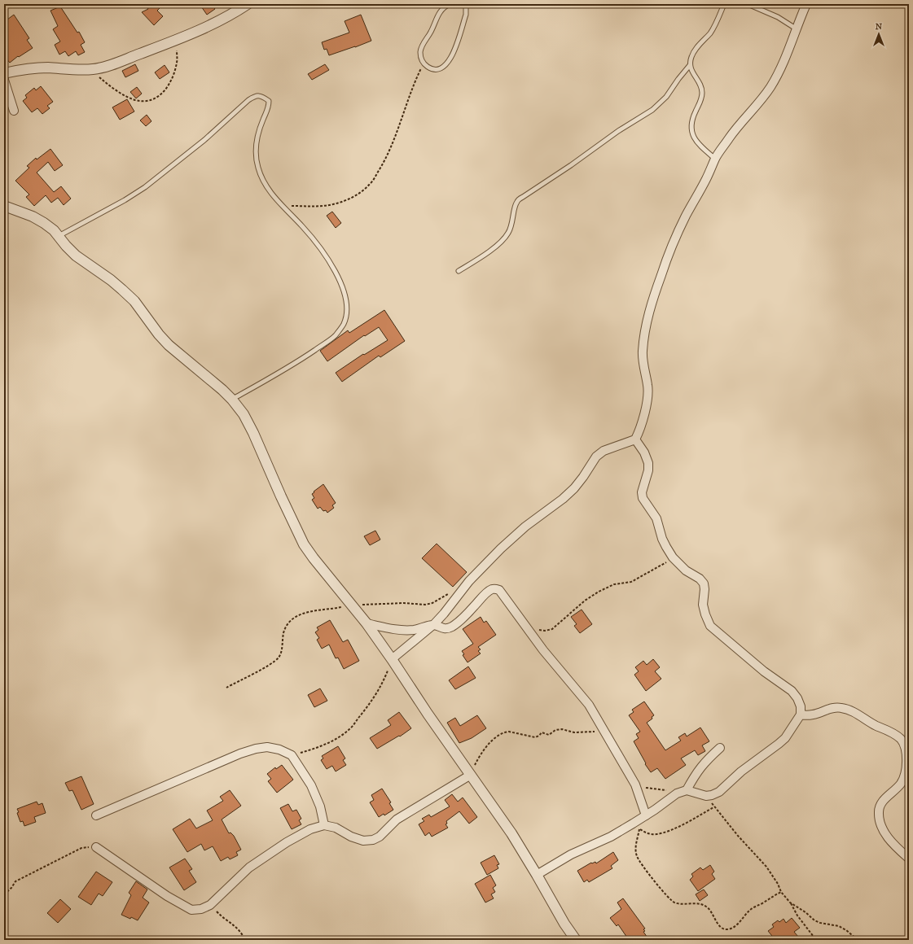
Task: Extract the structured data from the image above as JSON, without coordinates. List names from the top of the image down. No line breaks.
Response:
{"north":"top"}
